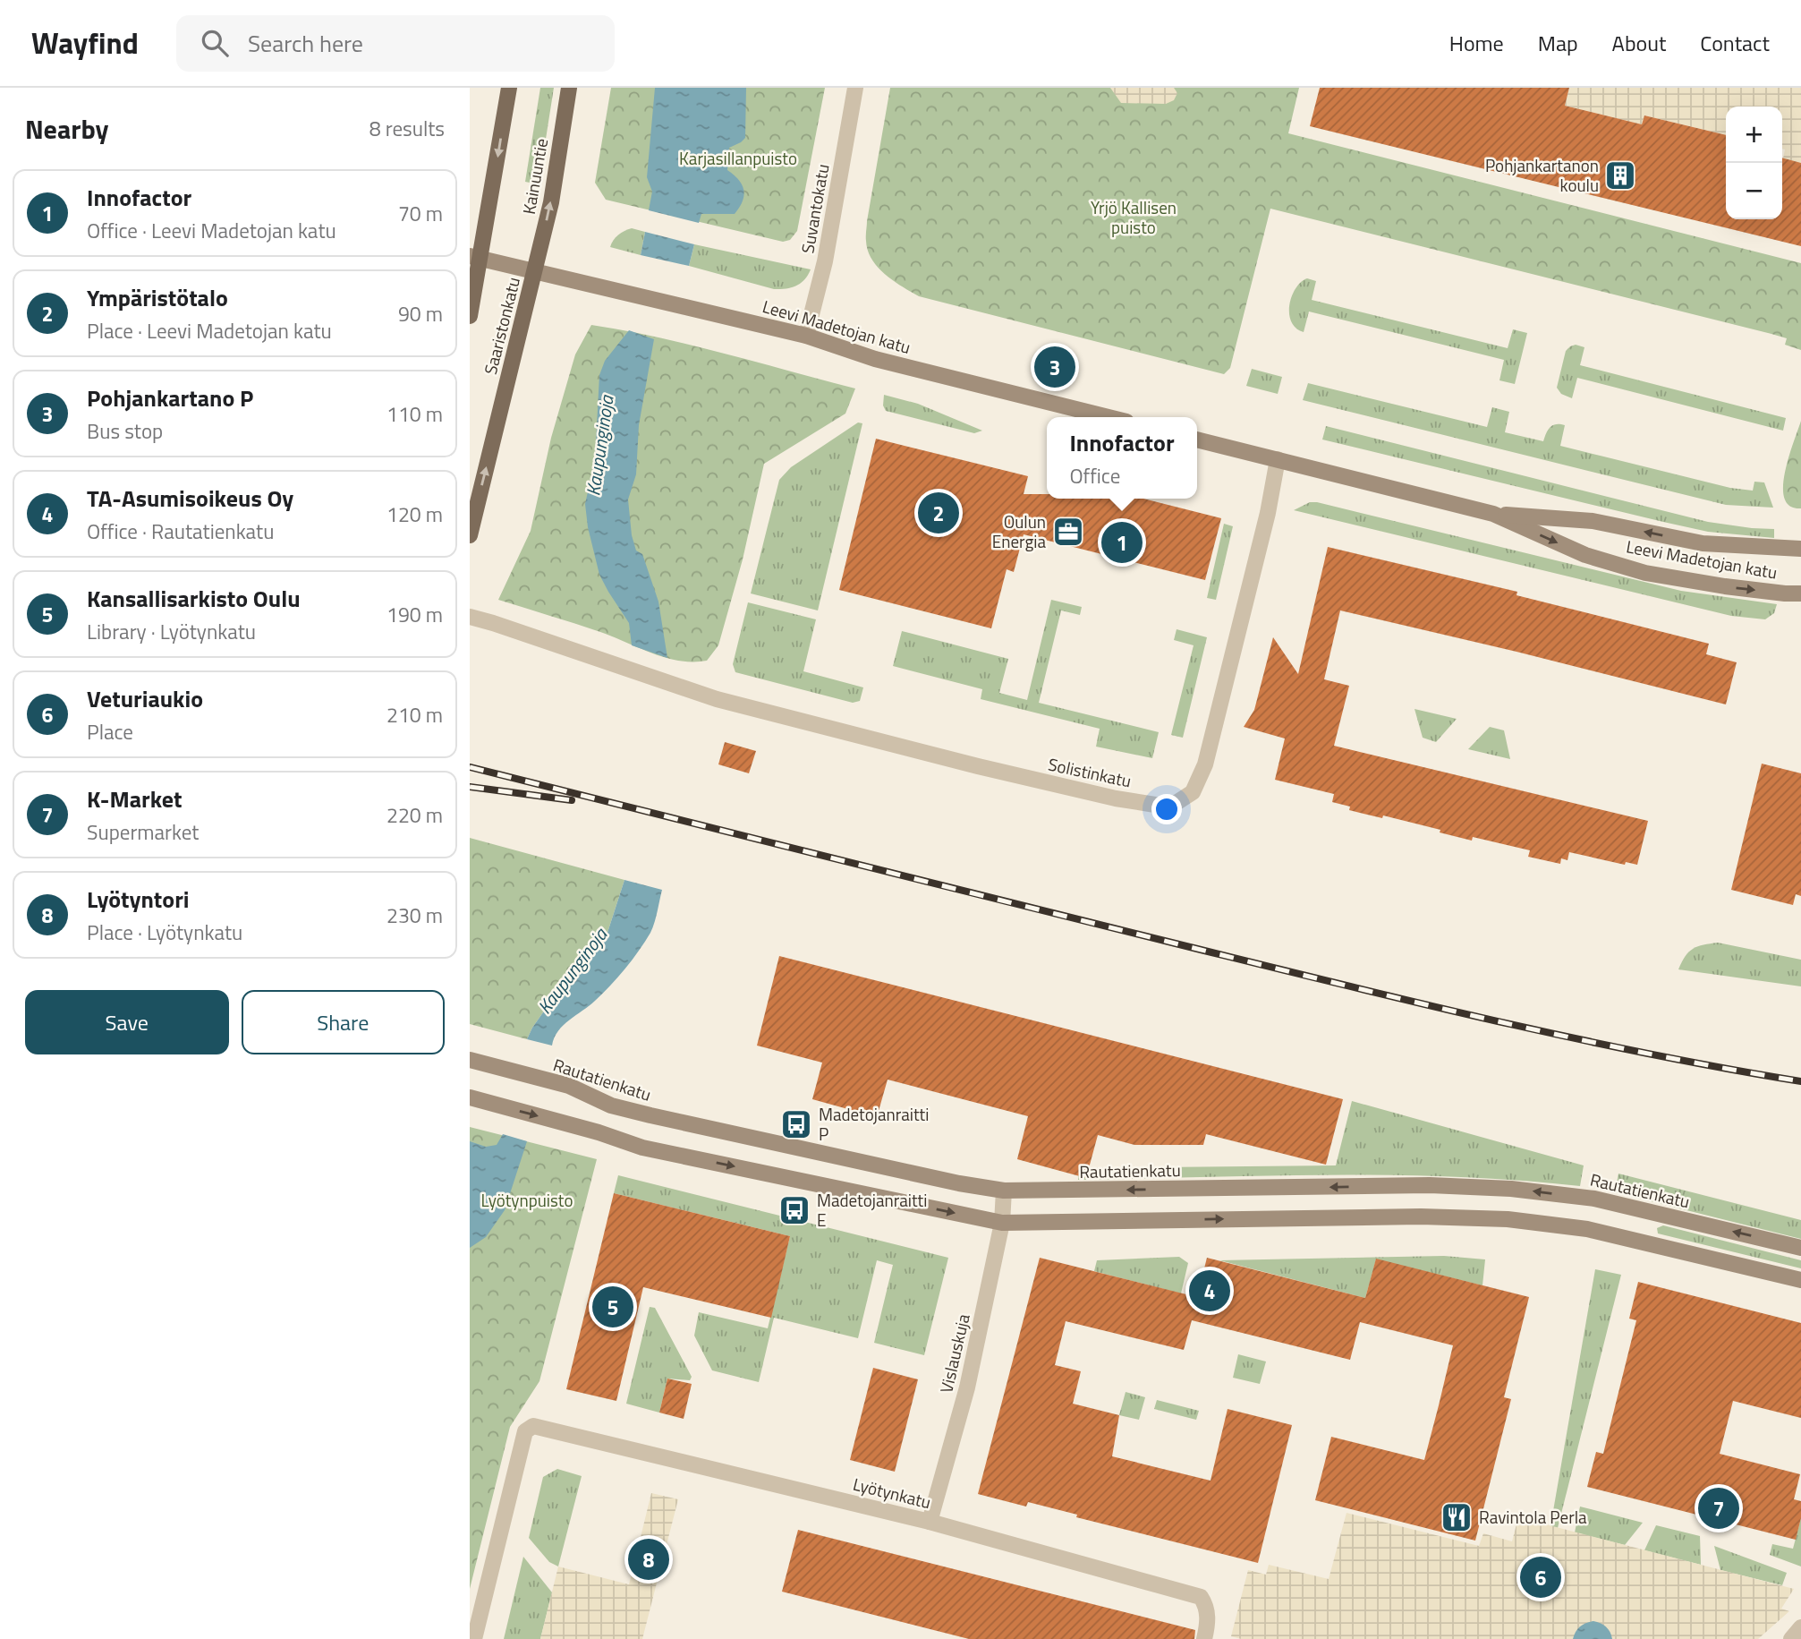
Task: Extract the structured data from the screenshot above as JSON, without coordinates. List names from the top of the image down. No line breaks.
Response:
{"streets":{"main road":["Kainuuntie","Saaristonkatu","Leevi Madetojan katu","Rautatienkatu"],"street":["Suvantokatu","Solistinkatu","Vislauskuja","Lyötynkatu"]},"crossings":[["Kainuuntie","Saaristonkatu"],["Kainuuntie","Leevi Madetojan katu"],["Suvantokatu","Leevi Madetojan katu"],["Saaristonkatu","Leevi Madetojan katu"],["Leevi Madetojan katu","Solistinkatu"],["Rautatienkatu","Vislauskuja"],["Vislauskuja","Lyötynkatu"]],"one_way":["Saaristonkatu"],"water":["Kaupunginoja"],"parks":["Karjasillanpuisto","Yrjö Kallisen puisto","Lyötynpuisto"],"places":{"building":["Pohjankartanon koulu"],"office":["Oulun Energia"],"bus stop":["Madetojanraitti P","Madetojanraitti E"],"restaurant":["Ravintola Perla"]},"page":{"header":"Wayfind","search":"Search here","nav":["Home","Map","About","Contact"],"heading":["Nearby","8 results"],"map_buttons":["+","−"],"list":[{"mark":"1","name":"Innofactor","note":"Office · Leevi Madetojan katu","value":"70 m"},{"mark":"2","name":"Ympäristötalo","note":"Place · Leevi Madetojan katu","value":"90 m"},{"mark":"3","name":"Pohjankartano P","note":"Bus stop","value":"110 m"},{"mark":"4","name":"TA-Asumisoikeus Oy","note":"Office · Rautatienkatu","value":"120 m"},{"mark":"5","name":"Kansallisarkisto Oulu","note":"Library · Lyötynkatu","value":"190 m"},{"mark":"6","name":"Veturiaukio","note":"Place","value":"210 m"},{"mark":"7","name":"K-Market","note":"Supermarket","value":"220 m"},{"mark":"8","name":"Lyötyntori","note":"Place · Lyötynkatu","value":"230 m"}],"pins":["3","2","1","4","5","7","8","6"],"popup":["Innofactor","Office"],"buttons":["Save","Share"]}}
